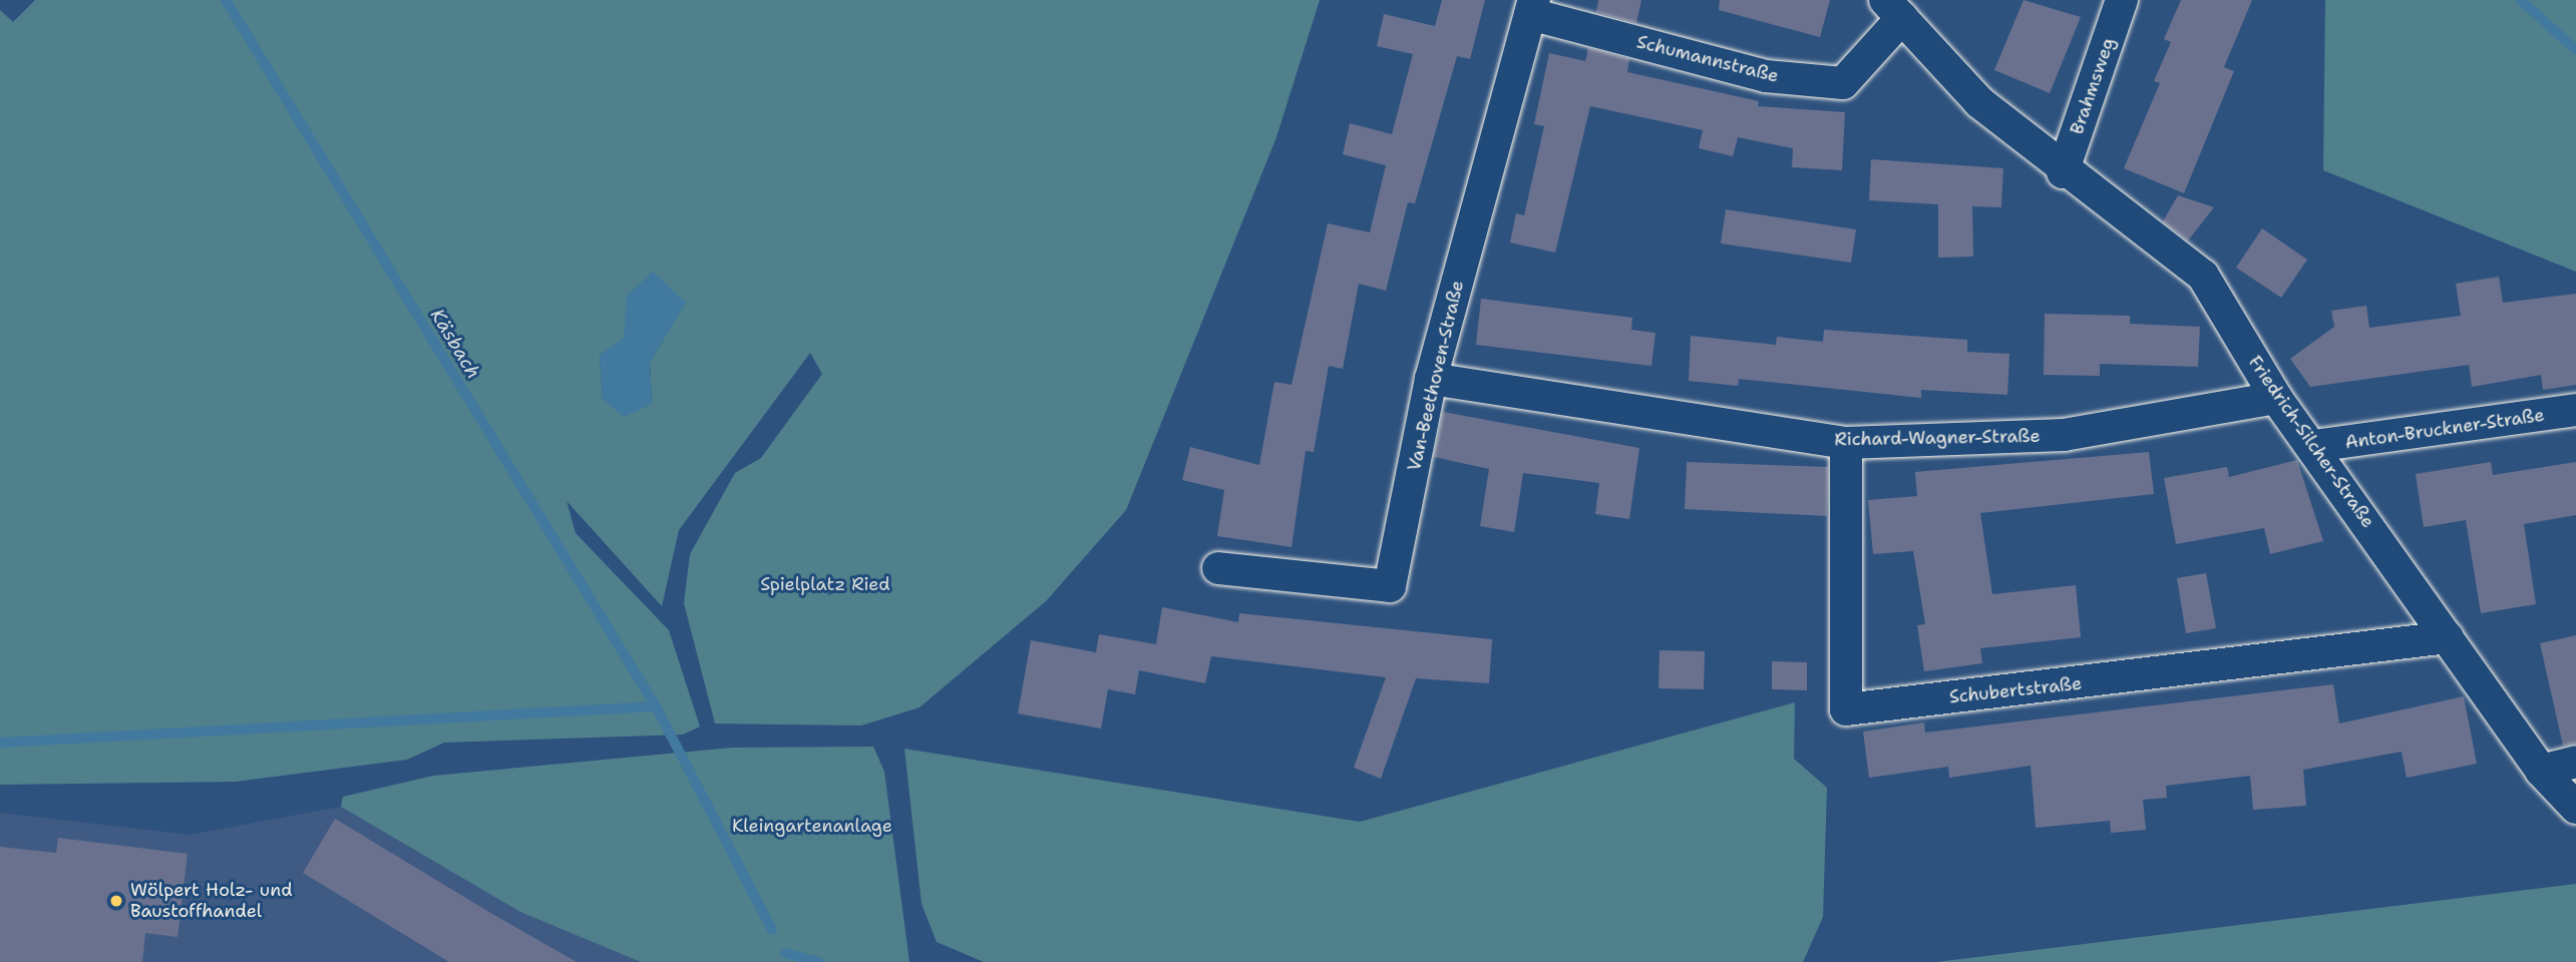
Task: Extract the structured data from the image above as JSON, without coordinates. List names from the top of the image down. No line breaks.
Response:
{"streets":{"street":["Schumannstraße","Brahmsweg","Van-Beethoven-Straße","Anton-Bruckner-Straße","Richard-Wagner-Straße","Friedrich-Silcher-Straße","Schubertstraße"]},"crossings":[["Schumannstraße","Van-Beethoven-Straße"],["Schumannstraße","Friedrich-Silcher-Straße"],["Brahmsweg","Friedrich-Silcher-Straße"],["Van-Beethoven-Straße","Richard-Wagner-Straße"],["Anton-Bruckner-Straße","Friedrich-Silcher-Straße"],["Richard-Wagner-Straße","Friedrich-Silcher-Straße"],["Richard-Wagner-Straße","Schubertstraße"],["Friedrich-Silcher-Straße","Schubertstraße"]],"water":["Käsbach"],"parks":["Spielplatz Ried","Kleingartenanlage"],"places":["Wölpert Holz- und Baustoffhandel"]}
